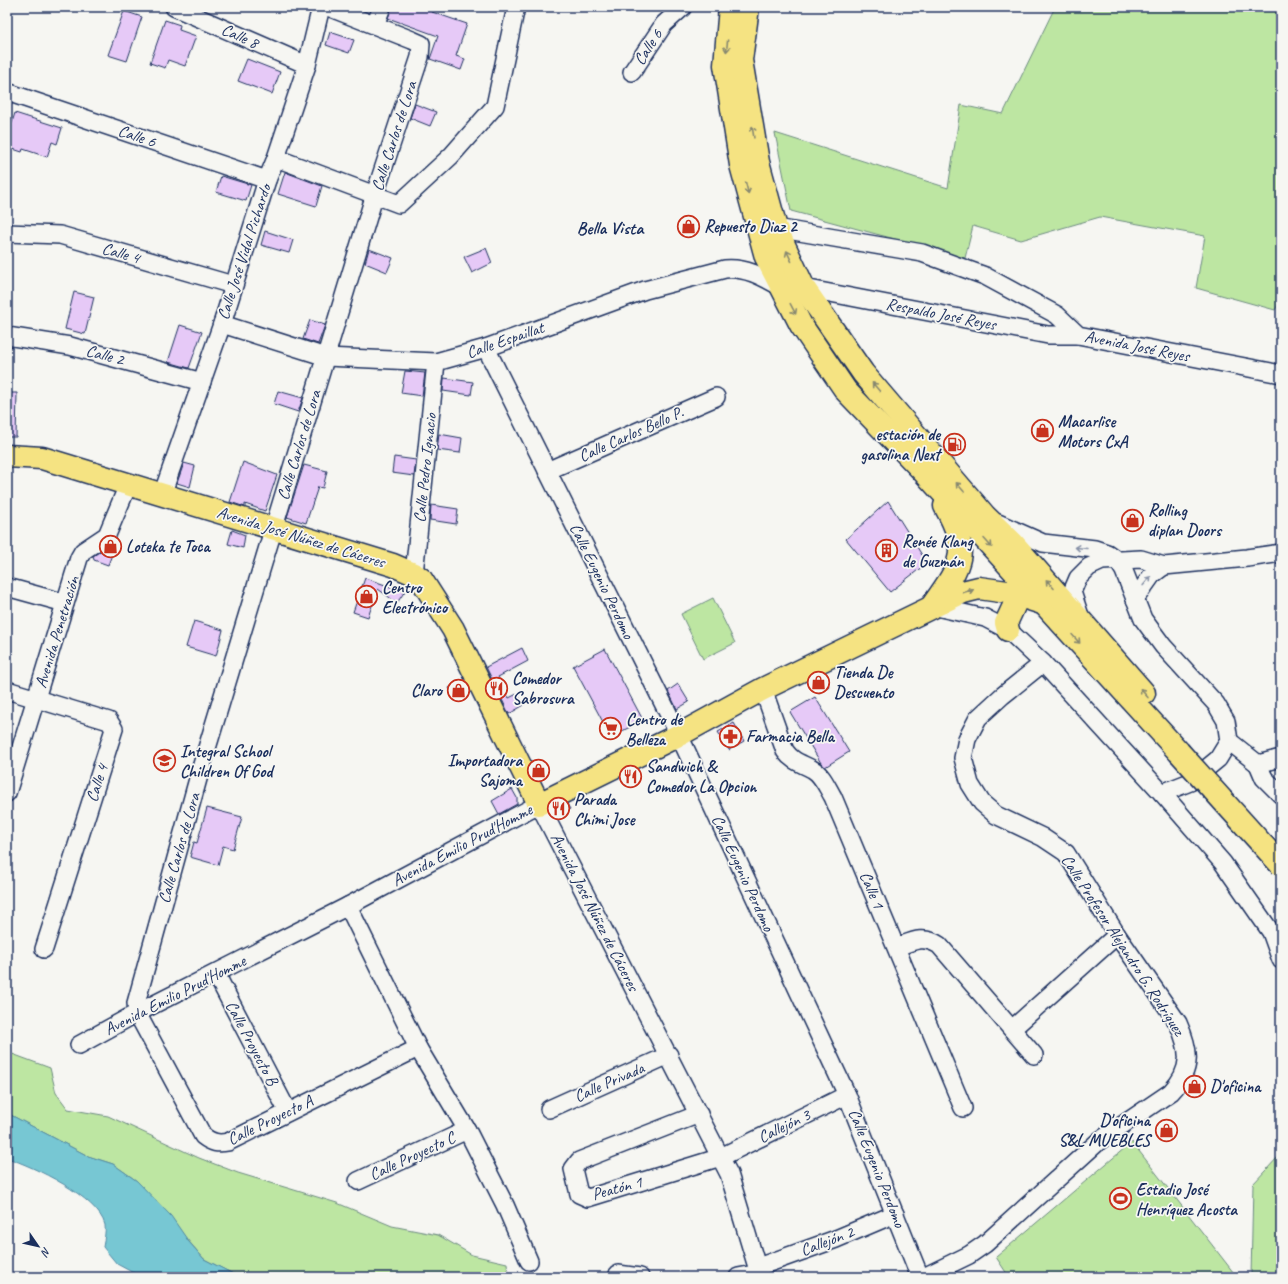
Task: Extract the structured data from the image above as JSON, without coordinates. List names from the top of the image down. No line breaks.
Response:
{"streets":{"main road":["Avenida José Núñez de Cáceres","Avenida Emilio Prud'Homme"],"street":["Calle 8","Calle 6","Calle Carlos de Lora","Calle José Vidal Pichardo","Calle 4","Respaldo José Reyes","Calle Espaillat","Avenida José Reyes","Calle 2","Calle Carlos Bello P.","Calle Pedro Ignacio","Calle Eugenio Perdomo","Avenida Penetración","Calle 1","Calle Profesor Alejandro G. Rodríguez","Calle Proyecto B","Calle Privada","Calle Proyecto A","Callejón 3","Calle Proyecto C","Peatón 1","Callejón 2"]},"crossings":[["Calle 8","Calle José Vidal Pichardo"],["Calle 6","Calle José Vidal Pichardo"],["Calle Carlos de Lora","Calle Espaillat"],["Calle Carlos de Lora","Avenida José Núñez de Cáceres"],["Calle Carlos de Lora","Avenida Emilio Prud'Homme"],["Calle Carlos de Lora","Calle Proyecto A"],["Calle José Vidal Pichardo","Calle 4"],["Calle José Vidal Pichardo","Calle Espaillat"],["Calle José Vidal Pichardo","Calle 2"],["Calle José Vidal Pichardo","Avenida José Núñez de Cáceres"],["Calle 4","Avenida Penetración"],["Respaldo José Reyes","Avenida José Reyes"],["Calle Espaillat","Calle Pedro Ignacio"],["Calle Espaillat","Calle Eugenio Perdomo"],["Calle Carlos Bello P.","Calle Eugenio Perdomo"],["Calle Pedro Ignacio","Avenida José Núñez de Cáceres"],["Avenida José Núñez de Cáceres","Avenida Penetración"],["Avenida José Núñez de Cáceres","Avenida Emilio Prud'Homme"],["Avenida José Núñez de Cáceres","Calle Privada"],["Avenida José Núñez de Cáceres","Callejón 3"],["Avenida José Núñez de Cáceres","Peatón 1"],["Avenida José Núñez de Cáceres","Callejón 2"],["Calle Eugenio Perdomo","Avenida Emilio Prud'Homme"],["Calle Eugenio Perdomo","Callejón 3"],["Calle Eugenio Perdomo","Callejón 2"],["Avenida Emilio Prud'Homme","Calle 1"],["Avenida Emilio Prud'Homme","Calle Proyecto B"],["Avenida Emilio Prud'Homme","Calle Proyecto A"],["Calle Proyecto B","Calle Proyecto A"],["Callejón 3","Peatón 1"]],"districts":["Bella Vista"],"places":{"shop":["Repuesto Diaz 2","Macarlise Motors CxA","Rolling diplan Doors","Loteka te Toca","Centro Electrónico","Tienda De Descuento","Claro","Importadora Sajoma","D'oficina","D'oficina S&L MUEBLES"],"fuel station":["estación de gasolina Next"],"building":["Renée Klang de Guzmán"],"restaurant":["Comedor Sabrosura","Sandwich & Comedor La Opcion","Parada Chimi Jose"],"supermarket":["Centro de Belleza"],"pharmacy":["Farmacia Bella"],"school or university":["Integral School Children Of God"],"sports":["Estadio José Henríquez Acosta"]},"north":"bottom right"}
